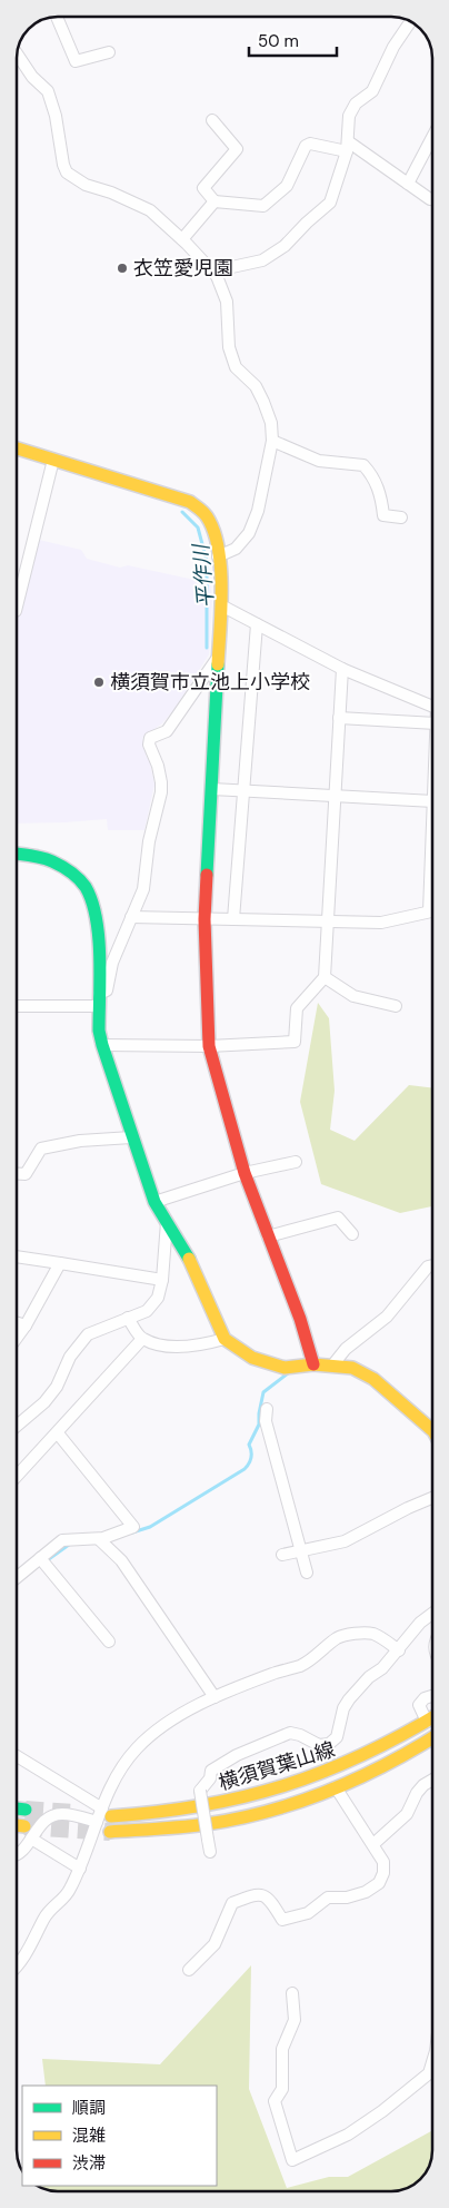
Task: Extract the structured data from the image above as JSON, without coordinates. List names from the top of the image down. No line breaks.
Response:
{"streets":{"street":["横須賀葉山線"]},"water":["平作川"],"places":["衣笠愛児園","横須賀市立池上小学校"],"legend":["順調","混雑","渋滞"],"scale_bar":"50 m"}
